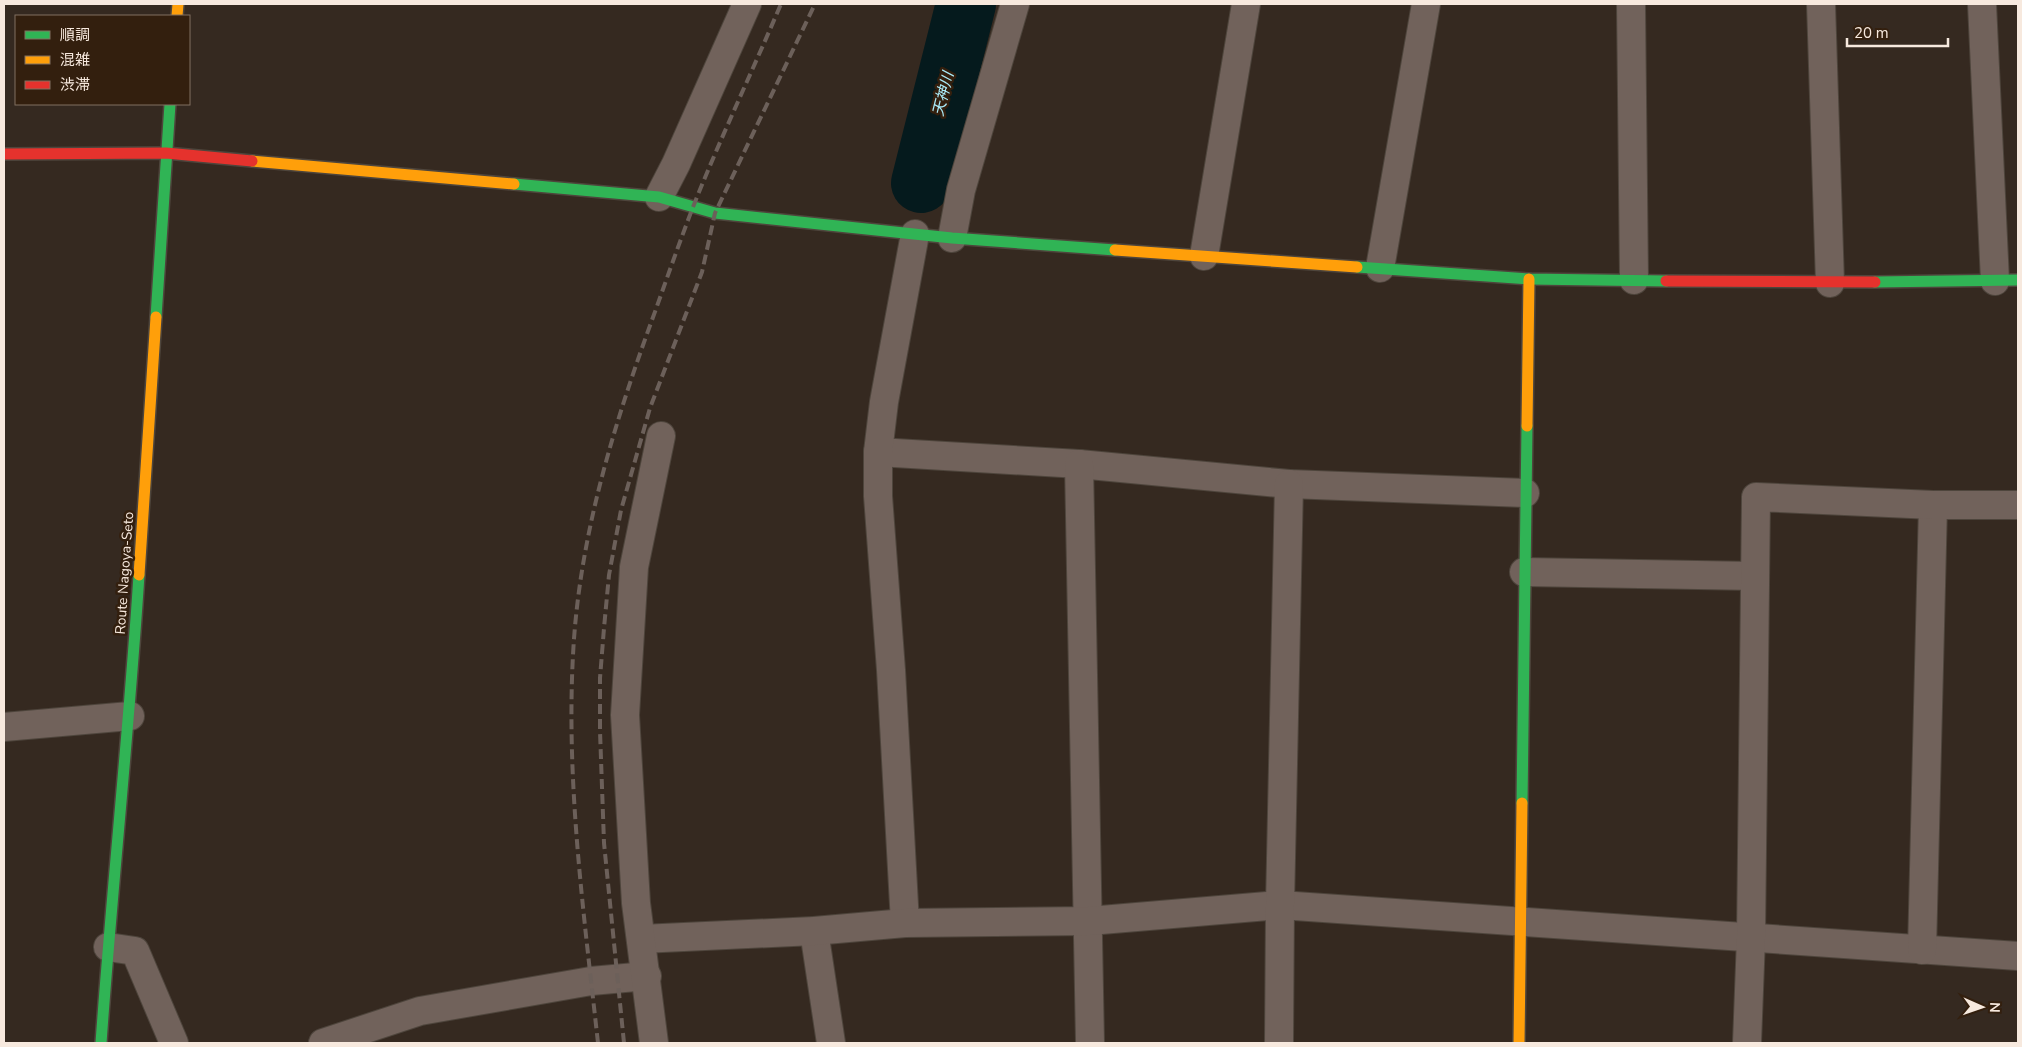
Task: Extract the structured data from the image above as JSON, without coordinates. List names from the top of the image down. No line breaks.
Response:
{"streets":{"street":["Route Nagoya-Seto"]},"water":["天神川"],"legend":["順調","混雑","渋滞"],"scale_bar":"20 m","north":"right"}
